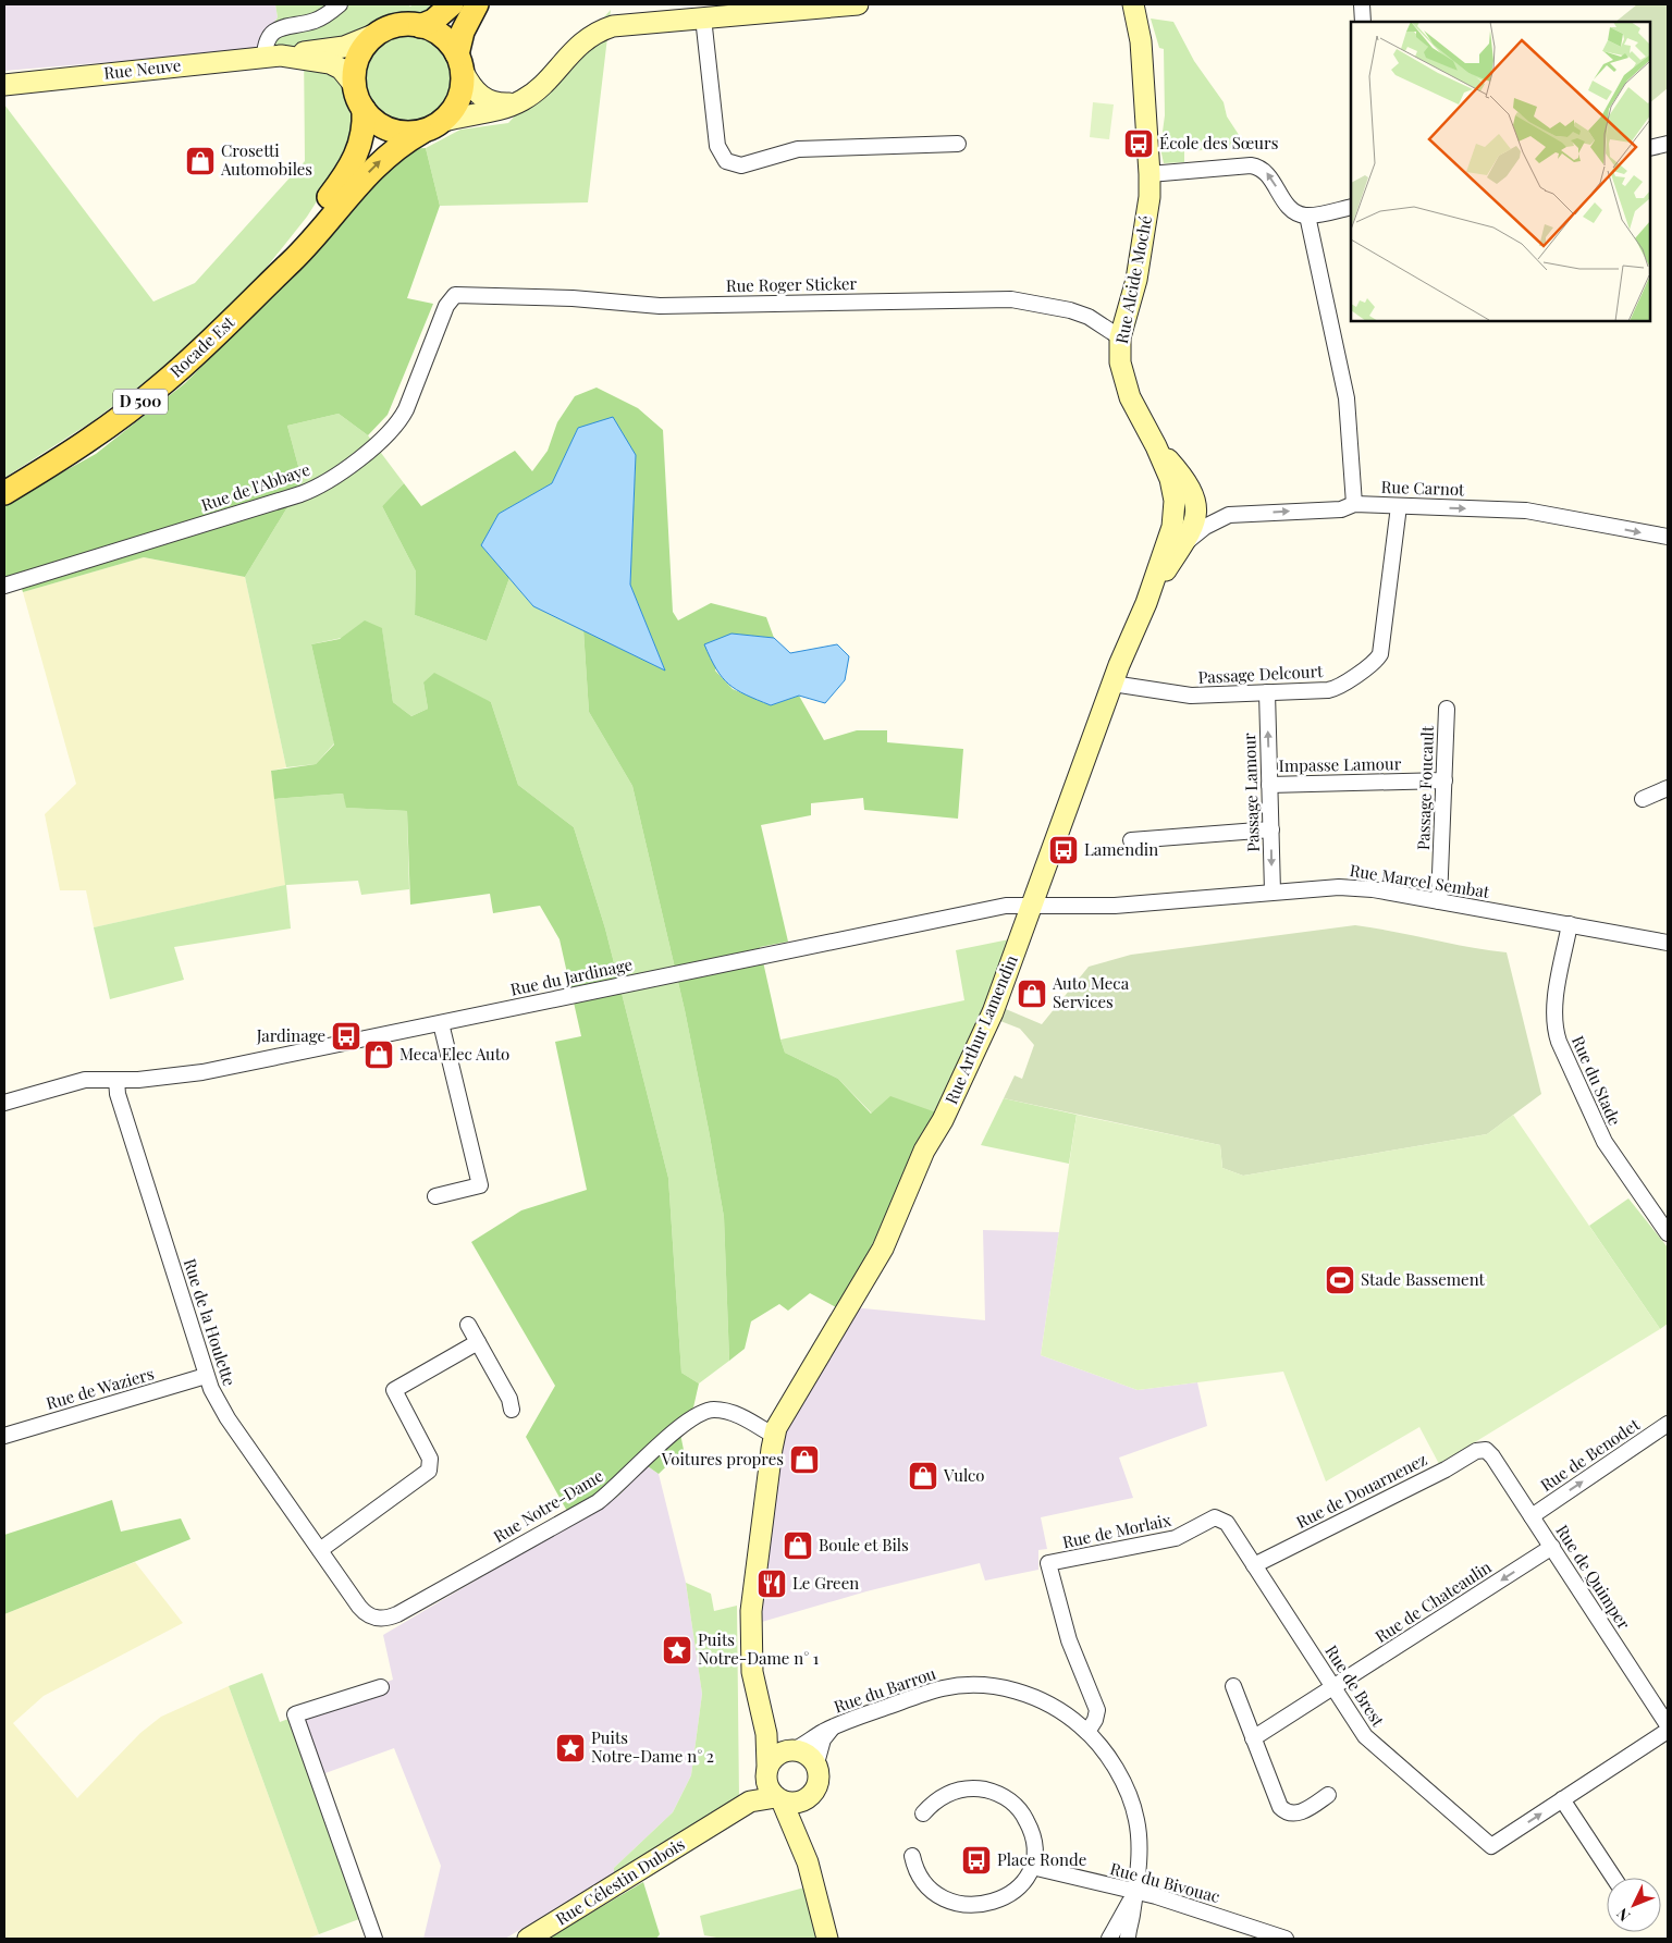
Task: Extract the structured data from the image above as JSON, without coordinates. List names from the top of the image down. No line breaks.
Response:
{"streets":{"main road":["Rocade Est","D 500"],"street":["Rue Neuve","Rue Alcide Moché","Rue Roger Sticker","Rue de l'Abbaye","Rue Carnot","Passage Delcourt","Impasse Lamour","Passage Foucault","Passage Lamour","Rue Marcel Sembat","Rue du Jardinage","Rue Arthur Lamendin","Rue du Stade","Rue de la Houlette","Rue de Waziers","Rue de Benodet","Rue de Douarnenez","Rue Notre-Dame","Rue de Morlaix","Rue de Quimper","Rue de Chateaulin","Rue de Brest","Rue du Barrou","Rue Célestin Dubois","Rue du Bivouac"]},"crossings":[["Rue Neuve","D 500"],["Rue Alcide Moché","Rue Roger Sticker"],["Rue Roger Sticker","Rue de l'Abbaye"],["Rocade Est","D 500"],["Rue Carnot","Passage Delcourt"],["Passage Delcourt","Passage Lamour"],["Passage Delcourt","Rue Arthur Lamendin"],["Impasse Lamour","Passage Foucault"],["Impasse Lamour","Passage Lamour"],["Passage Foucault","Rue Marcel Sembat"],["Passage Lamour","Rue Marcel Sembat"],["Rue Marcel Sembat","Rue du Jardinage"],["Rue Marcel Sembat","Rue Arthur Lamendin"],["Rue Marcel Sembat","Rue du Stade"],["Rue du Jardinage","Rue Arthur Lamendin"],["Rue du Jardinage","Rue de la Houlette"],["Rue Arthur Lamendin","Rue Notre-Dame"],["Rue de la Houlette","Rue de Waziers"],["Rue de la Houlette","Rue Notre-Dame"],["Rue de Benodet","Rue de Quimper"],["Rue de Douarnenez","Rue de Quimper"],["Rue de Douarnenez","Rue de Brest"],["Rue de Morlaix","Rue de Brest"],["Rue de Morlaix","Rue du Barrou"],["Rue de Quimper","Rue de Chateaulin"],["Rue de Chateaulin","Rue de Brest"],["Rue du Barrou","Rue Célestin Dubois"],["Rue du Barrou","Rue du Bivouac"]],"one_way":["Rue Carnot","Rue de Benodet","Rue de Chateaulin","Rue de Brest"],"places":{"bus stop":["École des Sœurs","Lamendin","Jardinage","Place Ronde"],"shop":["Crosetti Automobiles","Auto Meca Services","Meca Elec Auto","Voitures propres","Vulco","Boule et Bils"],"sports":["Stade Bassement"],"restaurant":["Le Green"],"place":["Puits Notre-Dame n° 1","Puits Notre-Dame n° 2"]},"north":"bottom left"}
